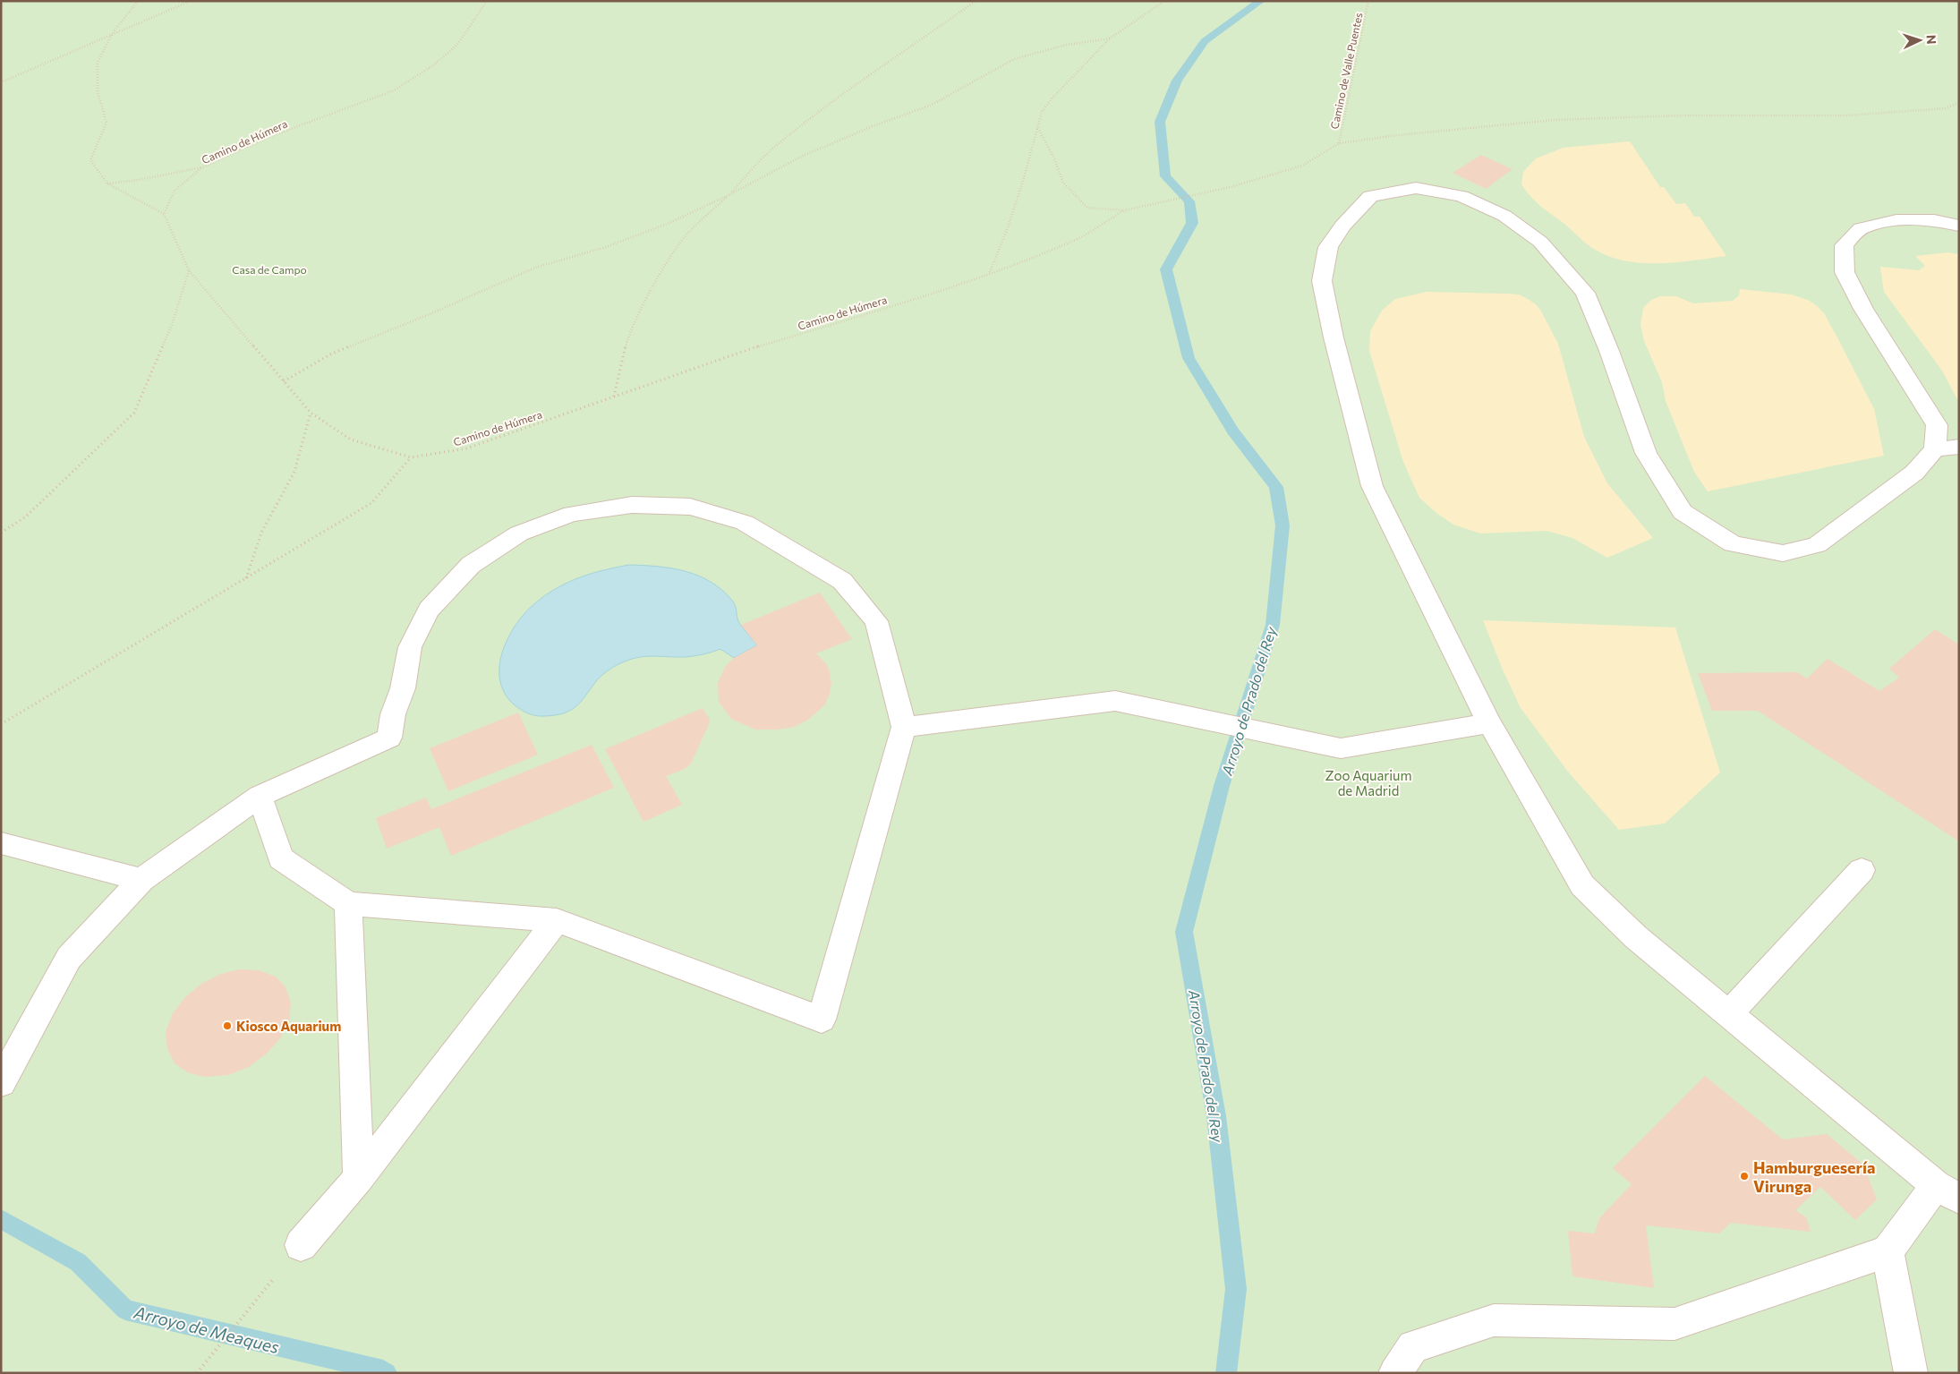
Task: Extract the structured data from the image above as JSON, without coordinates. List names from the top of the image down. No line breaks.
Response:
{"streets":{"path":["Camino de Valle Puentes","Camino de Húmera"]},"water":["Arroyo de Prado del Rey","Arroyo de Meaques"],"parks":["Casa de Campo","Zoo Aquarium de Madrid"],"places":["Kiosco Aquarium","Hamburguesería Virunga"],"north":"right"}
